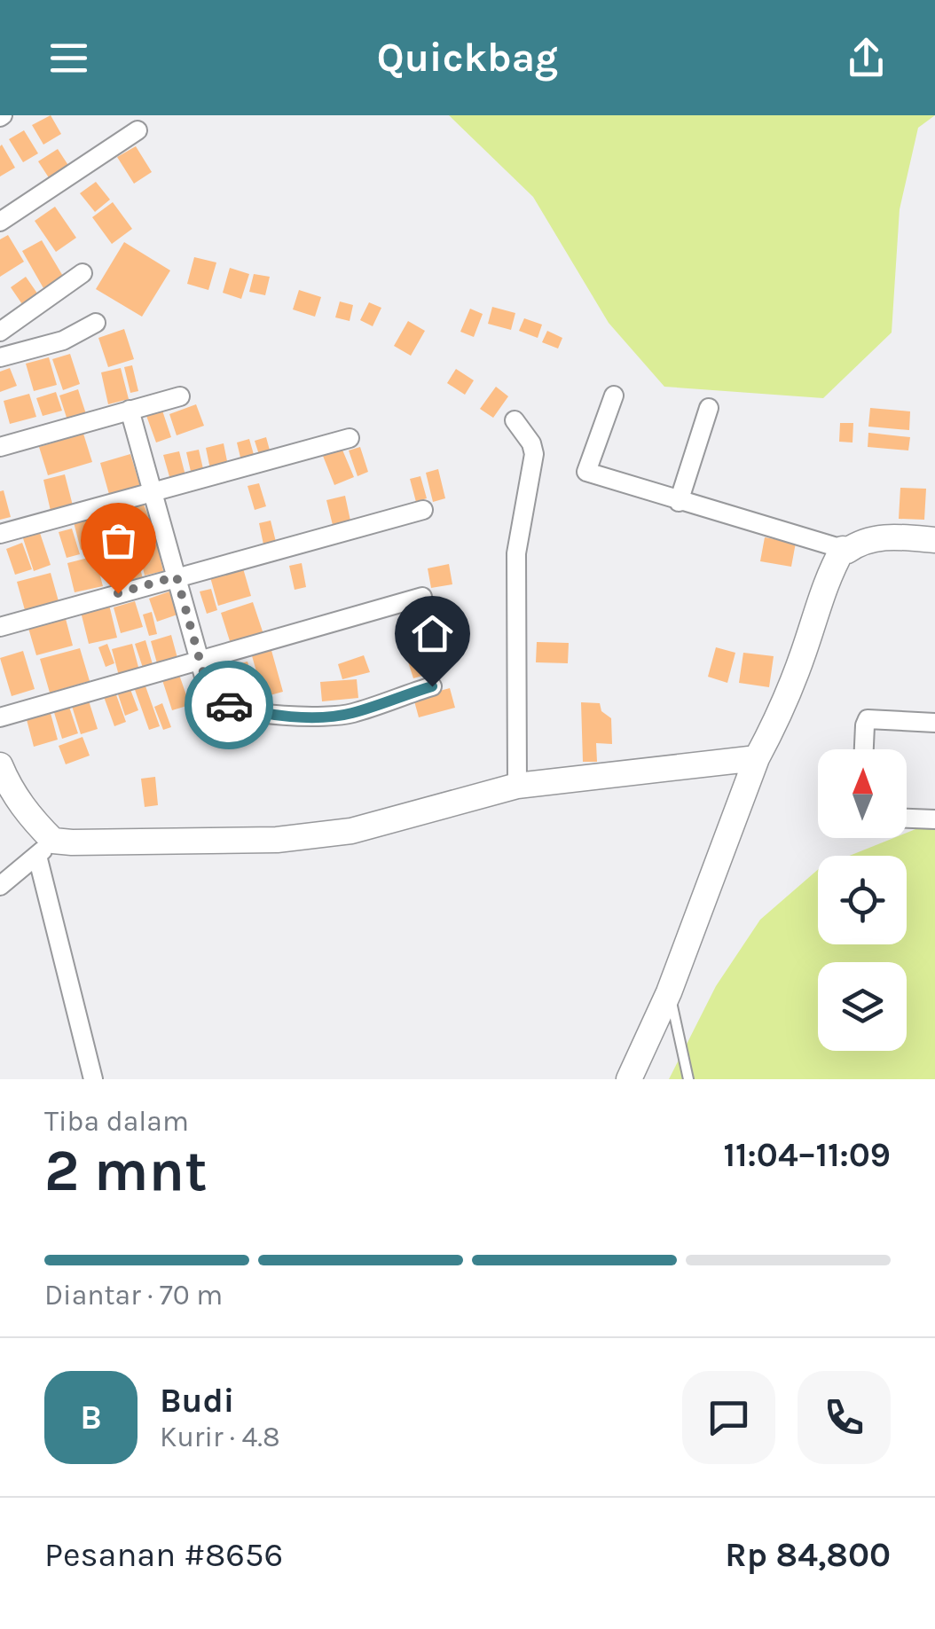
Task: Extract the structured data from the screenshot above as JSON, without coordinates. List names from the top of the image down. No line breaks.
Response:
{"north":"top","page":{"header":"Quickbag","heading":["2 mnt","Tiba dalam","11:04–11:09"],"panel":["Budi","Kurir · 4.8","Pesanan #8656","Rp 84,800"],"bar":"Diantar · 70 m","round":"B"}}
